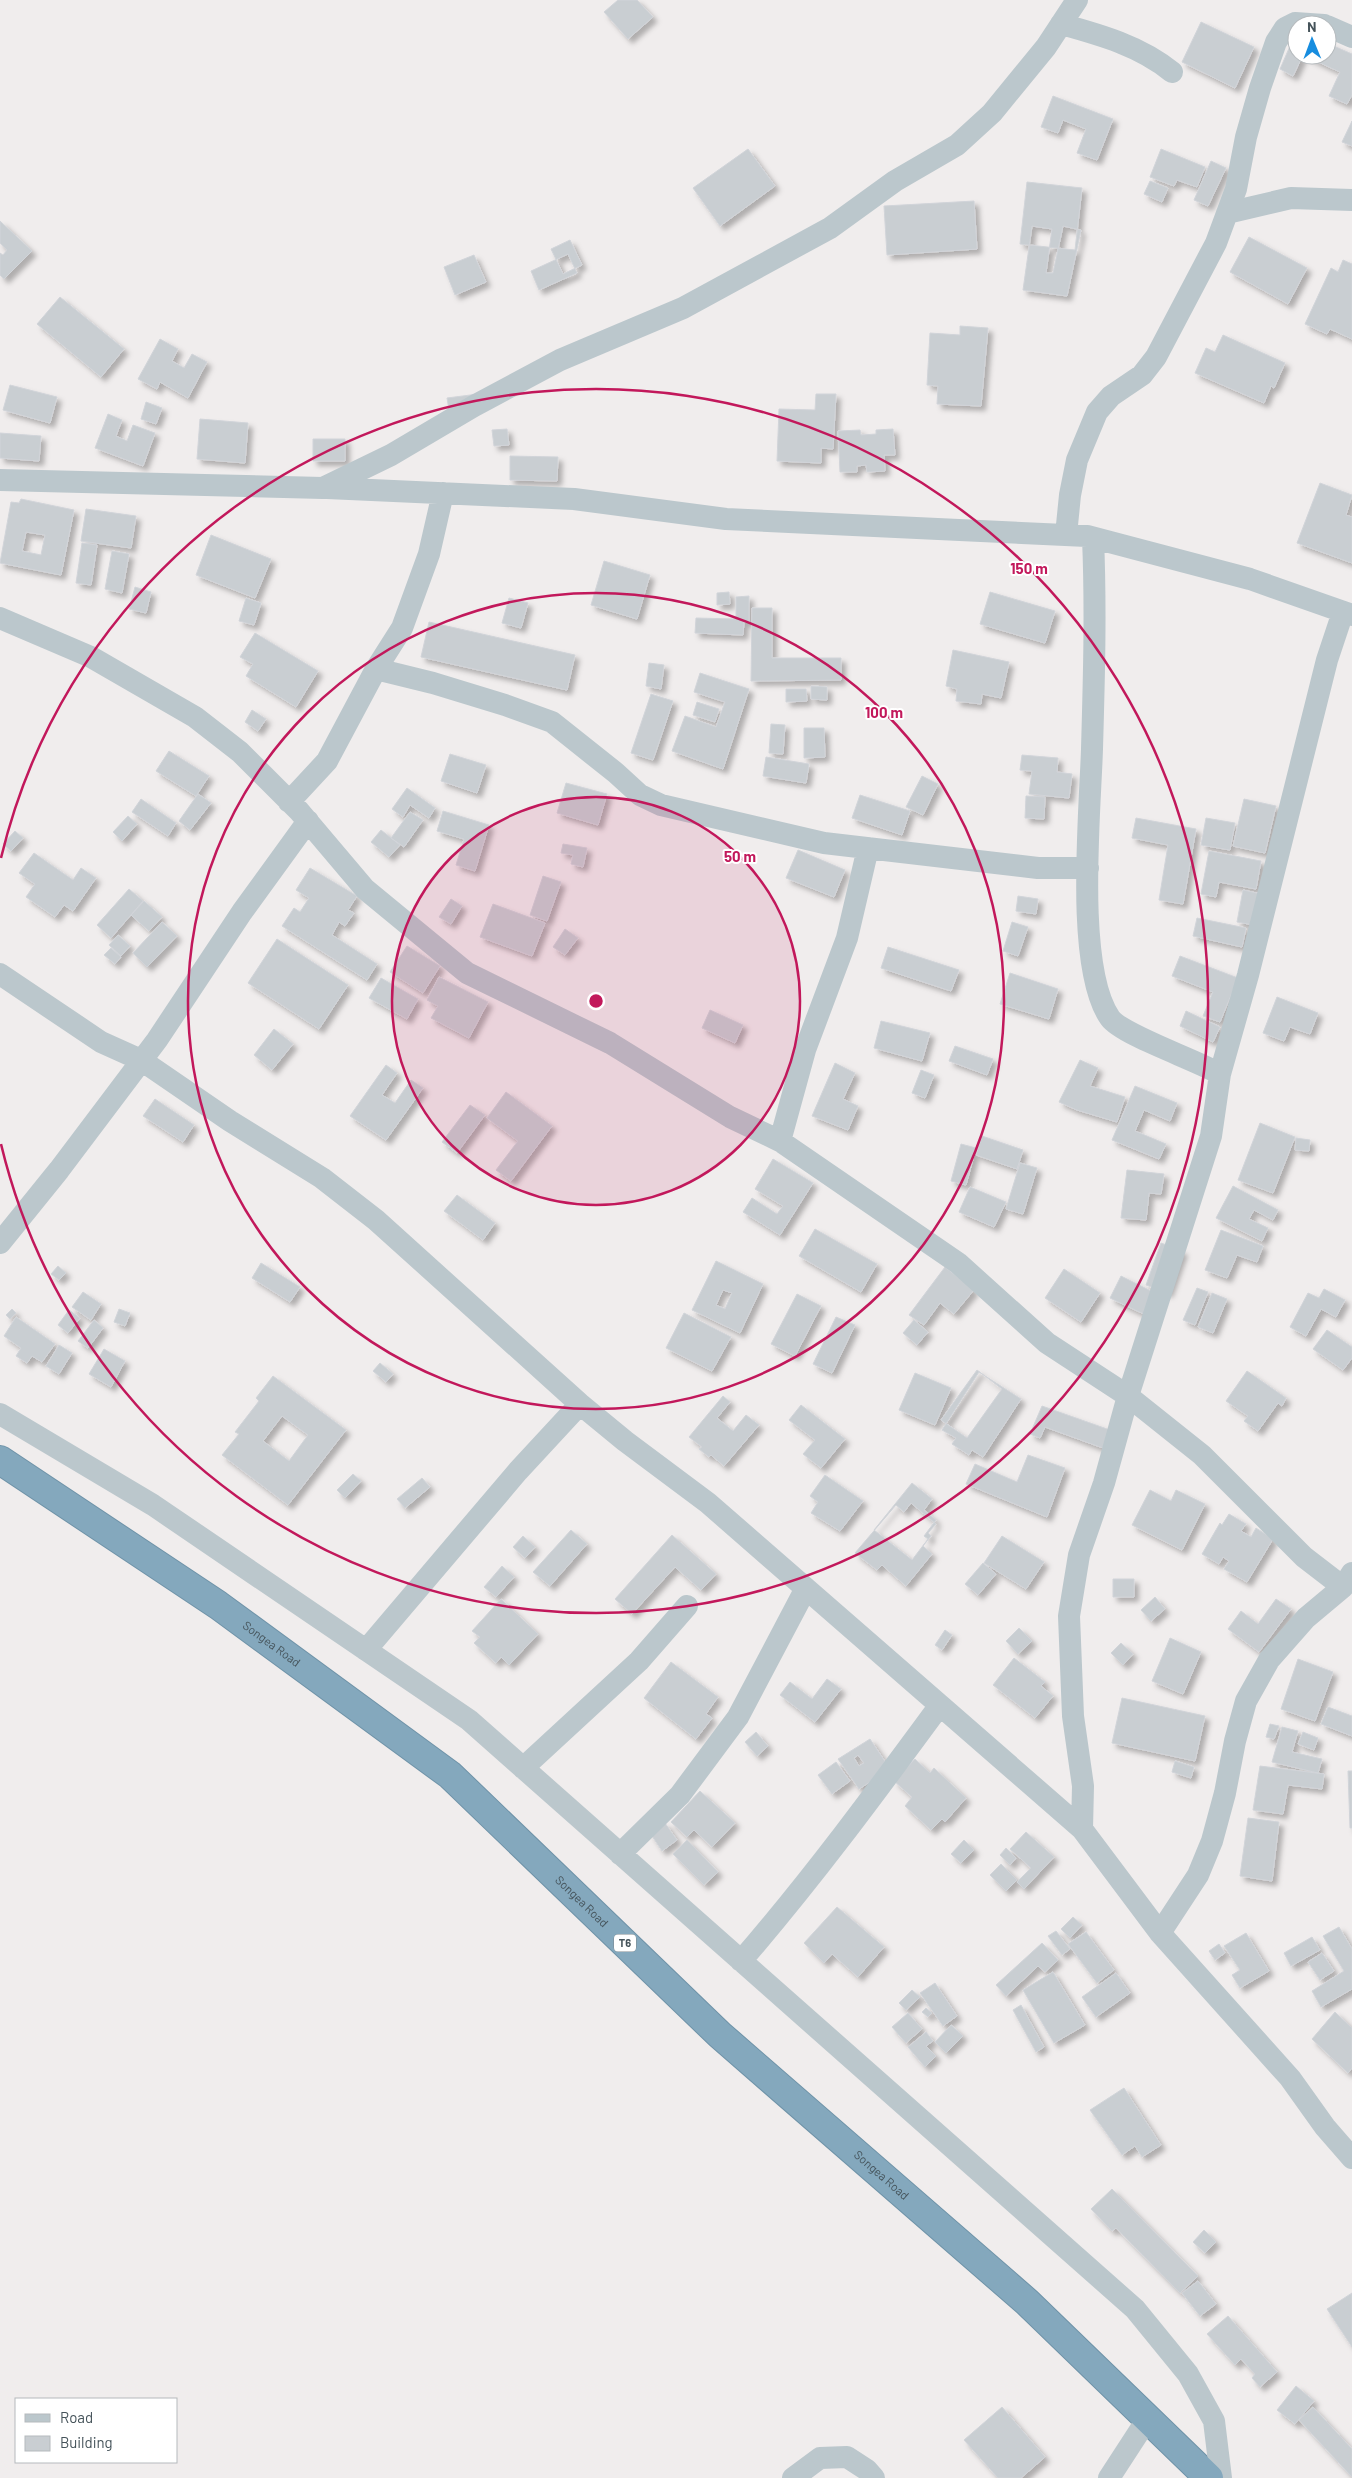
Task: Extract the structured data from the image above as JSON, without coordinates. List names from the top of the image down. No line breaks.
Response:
{"streets":{"highway":["Songea Road","T6"]},"legend":["Road","Building"],"north":"top","rings":["150 m","100 m","50 m"]}
